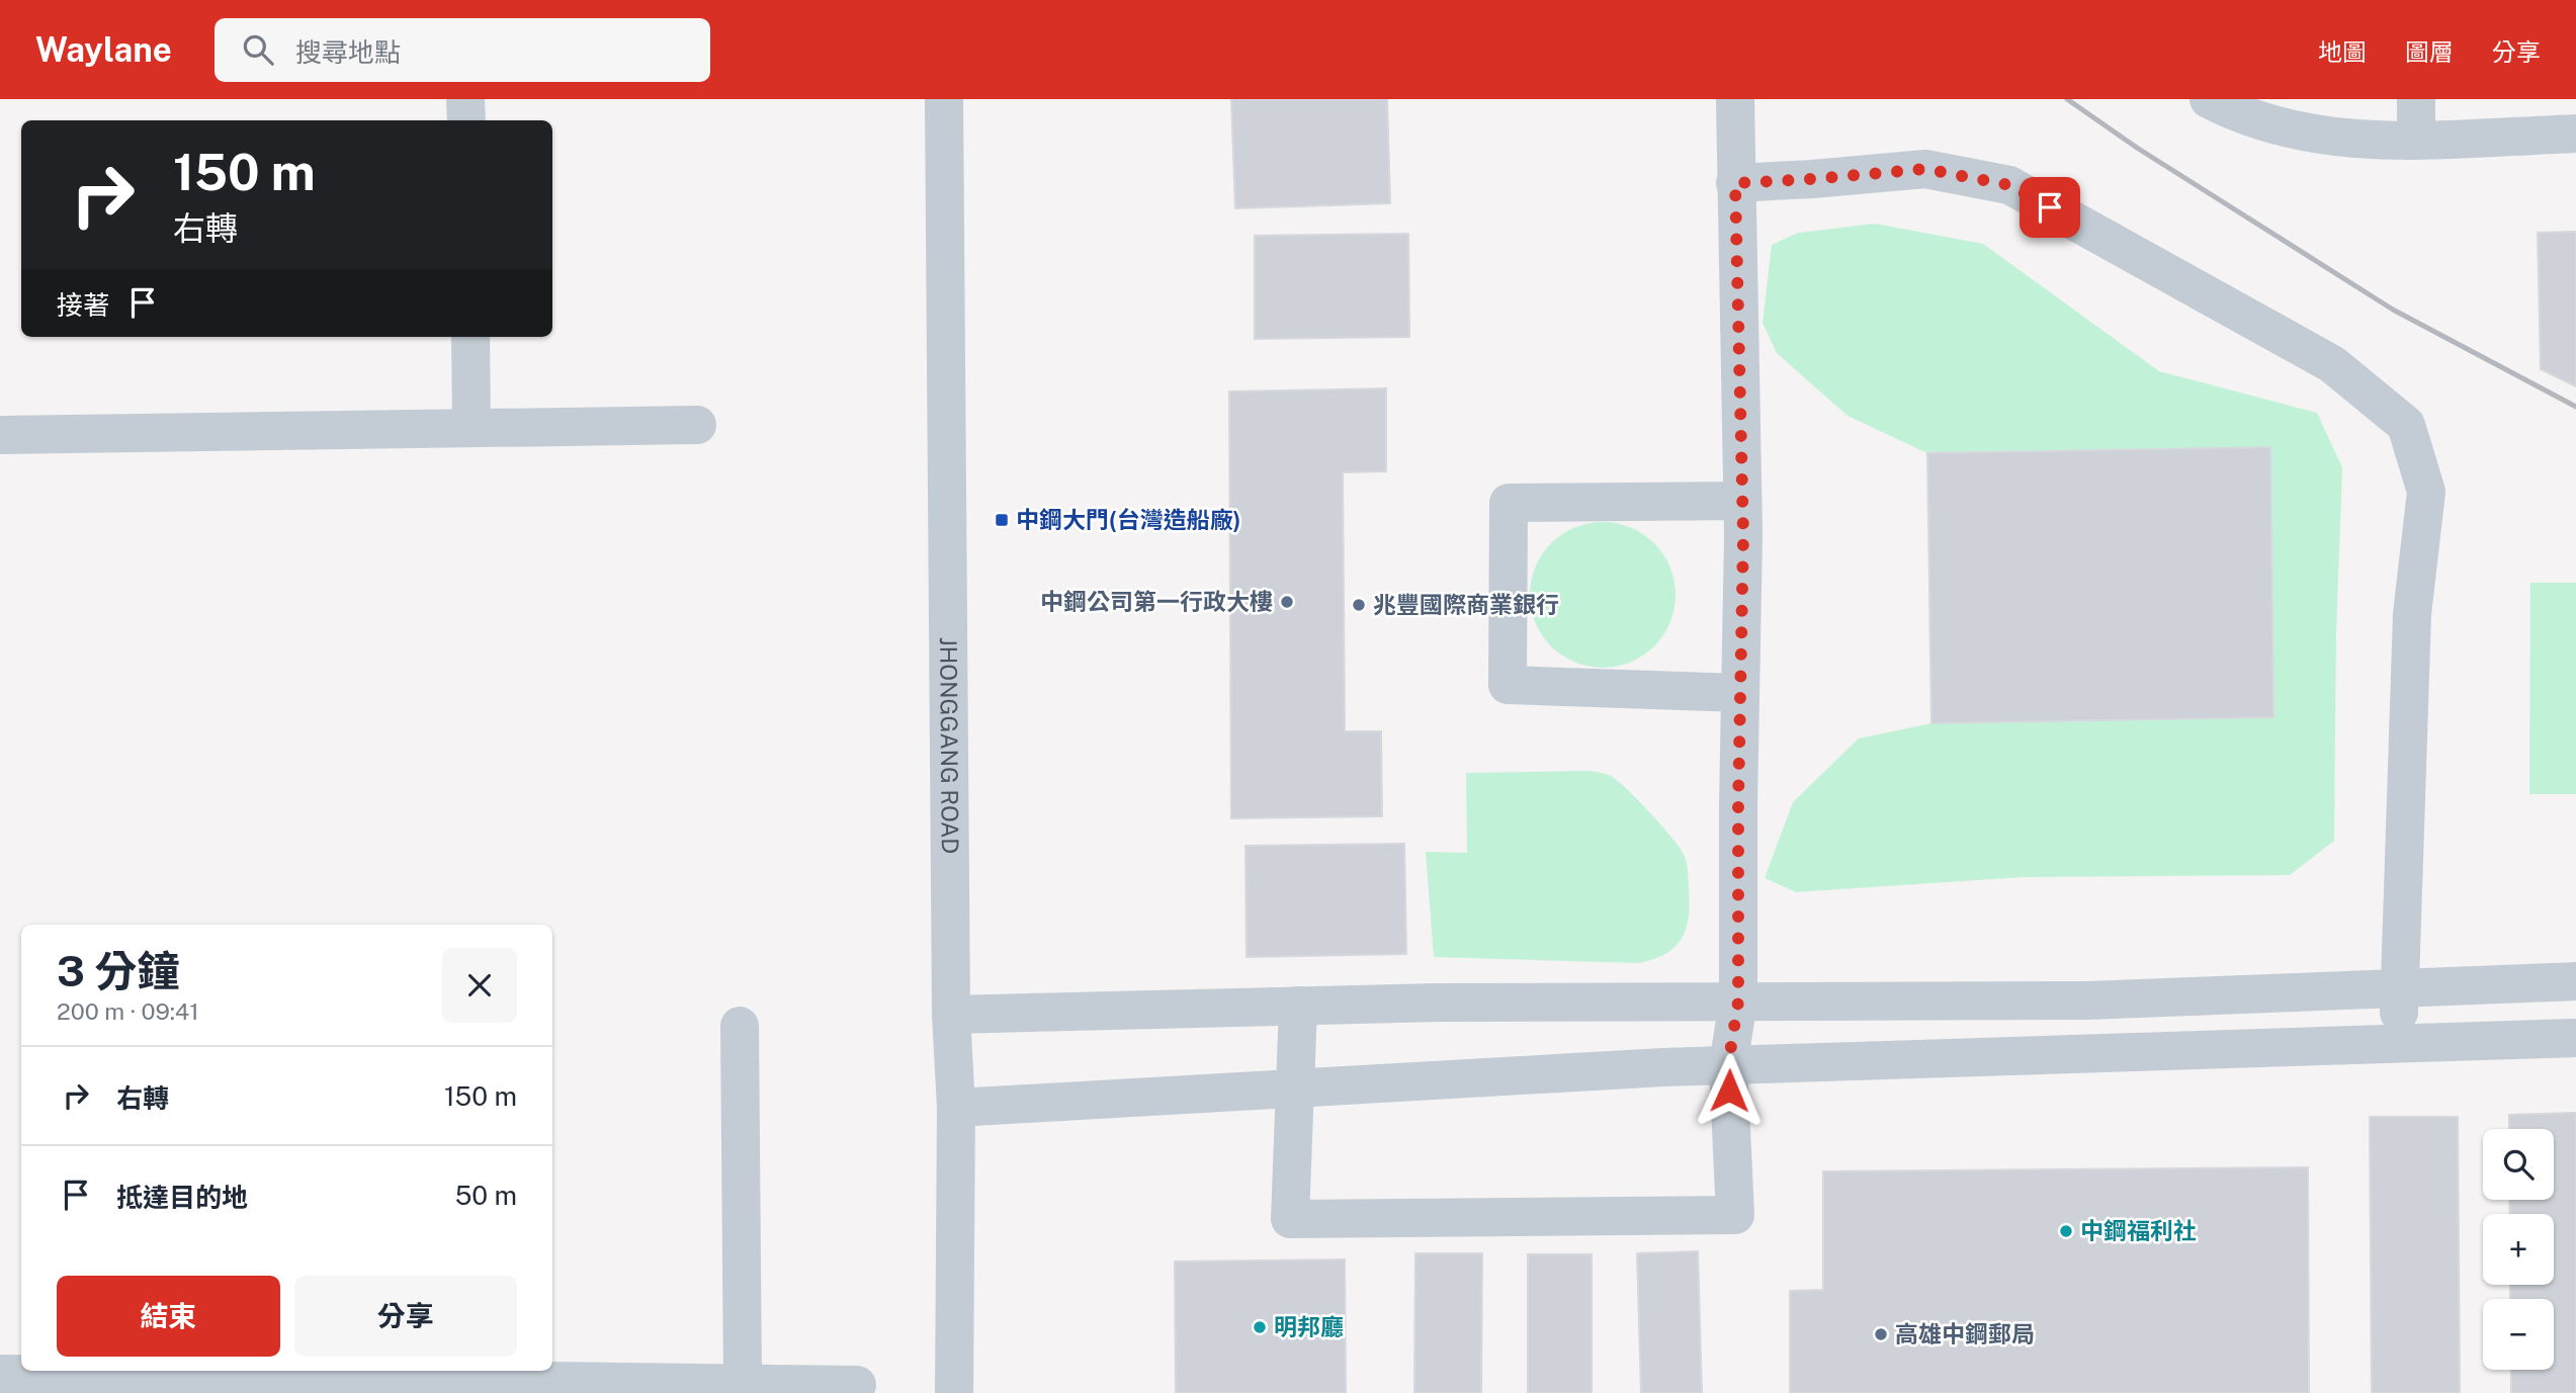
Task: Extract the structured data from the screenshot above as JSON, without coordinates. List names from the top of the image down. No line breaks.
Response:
{"streets":{"street":["JHONGGANG ROAD"]},"places":{"transit":["中鋼大門(台灣造船廠)"],"other":["中鋼公司第一行政大樓","兆豐國際商業銀行","中鋼福利社","明邦廳","高雄中鋼郵局"]},"page":{"header":"Waylane","search":"搜尋地點","nav":["地圖","圖層","分享"],"turn":["150 m","右轉"],"then":"接著","heading":["3 分鐘","200 m · 09:41"],"list":[{"name":"右轉","value":"150 m"},{"name":"抵達目的地","value":"50 m"}],"map_buttons":["+","−"],"buttons":["結束","分享"]}}
